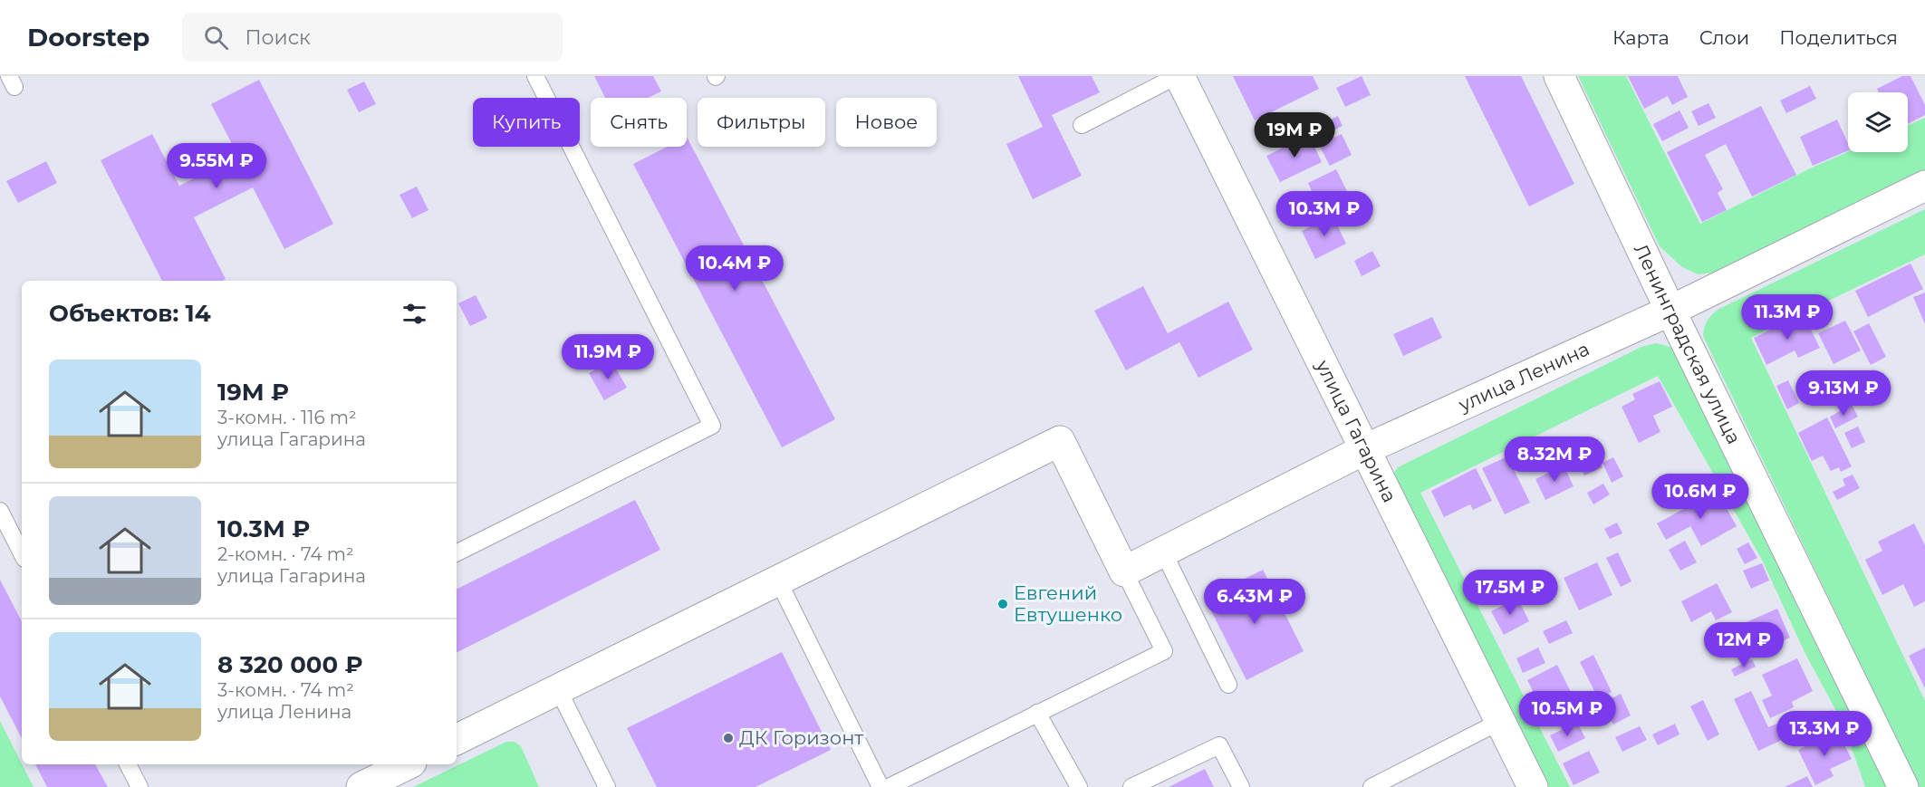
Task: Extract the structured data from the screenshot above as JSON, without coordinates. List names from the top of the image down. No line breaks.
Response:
{"streets":{"street":["Ленинградская улица","улица Ленина","улица Гагарина"]},"crossings":[["Ленинградская улица","улица Ленина"],["улица Ленина","улица Гагарина"]],"places":["Евгений Евтушенко","ДК Горизонт"],"page":{"header":"Doorstep","search":"Поиск","nav":["Карта","Слои","Поделиться"],"chip":["Купить","Снять","Фильтры","Новое"],"price":["19M ₽","9.55M ₽","10.3M ₽","10.4M ₽","11.3M ₽","11.9M ₽","9.13M ₽","8.32M ₽","10.6M ₽","17.5M ₽","6.43M ₽","12M ₽","10.5M ₽","13.3M ₽"],"heading":"Объектов: 14","list":[{"name":"19M ₽","note":"3-комн. · 116 m² · улица Гагарина"},{"name":"10.3M ₽","note":"2-комн. · 74 m² · улица Гагарина"},{"name":"8 320 000 ₽","note":"3-комн. · 74 m² · улица Ленина"}]}}
